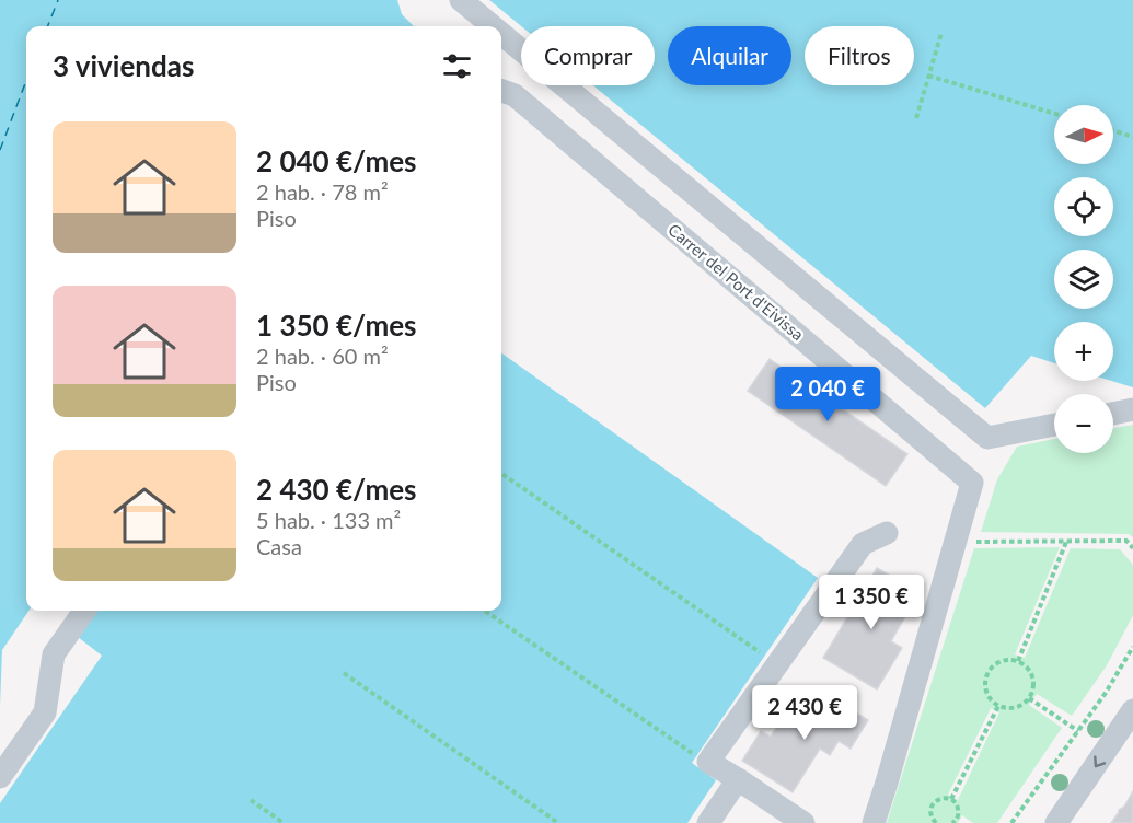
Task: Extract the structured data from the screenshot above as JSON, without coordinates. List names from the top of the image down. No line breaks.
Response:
{"streets":{"street":["Carrer del Port d'Eivissa"]},"north":"right","page":{"chip":["Comprar","Alquilar","Filtros"],"heading":"3 viviendas","map_buttons":["+","−"],"list":[{"name":"2 040 €/mes","note":"2 hab. · 78 m² · Piso"},{"name":"1 350 €/mes","note":"2 hab. · 60 m² · Piso"},{"name":"2 430 €/mes","note":"5 hab. · 133 m² · Casa"}],"price":["2 040 €","1 350 €","2 430 €"]}}
